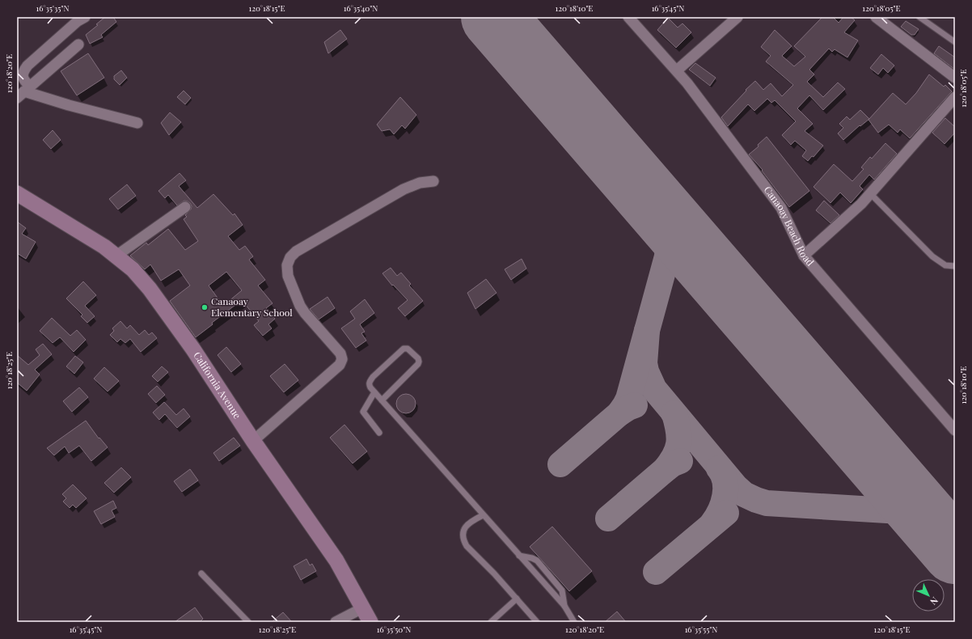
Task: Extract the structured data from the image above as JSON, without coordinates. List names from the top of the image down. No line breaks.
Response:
{"streets":{"street":["Canaoay Beach Road","California Avenue"]},"places":["Canaoay Elementary School"],"north":"bottom right","coordinates":["16°35'35\"N","120°18'15\"E","16°35'40\"N","120°18'10\"E","16°35'45\"N","120°18'05\"E","120°18'20\"E","120°18'25\"E","16°35'50\"N","16°35'55\"N"]}
